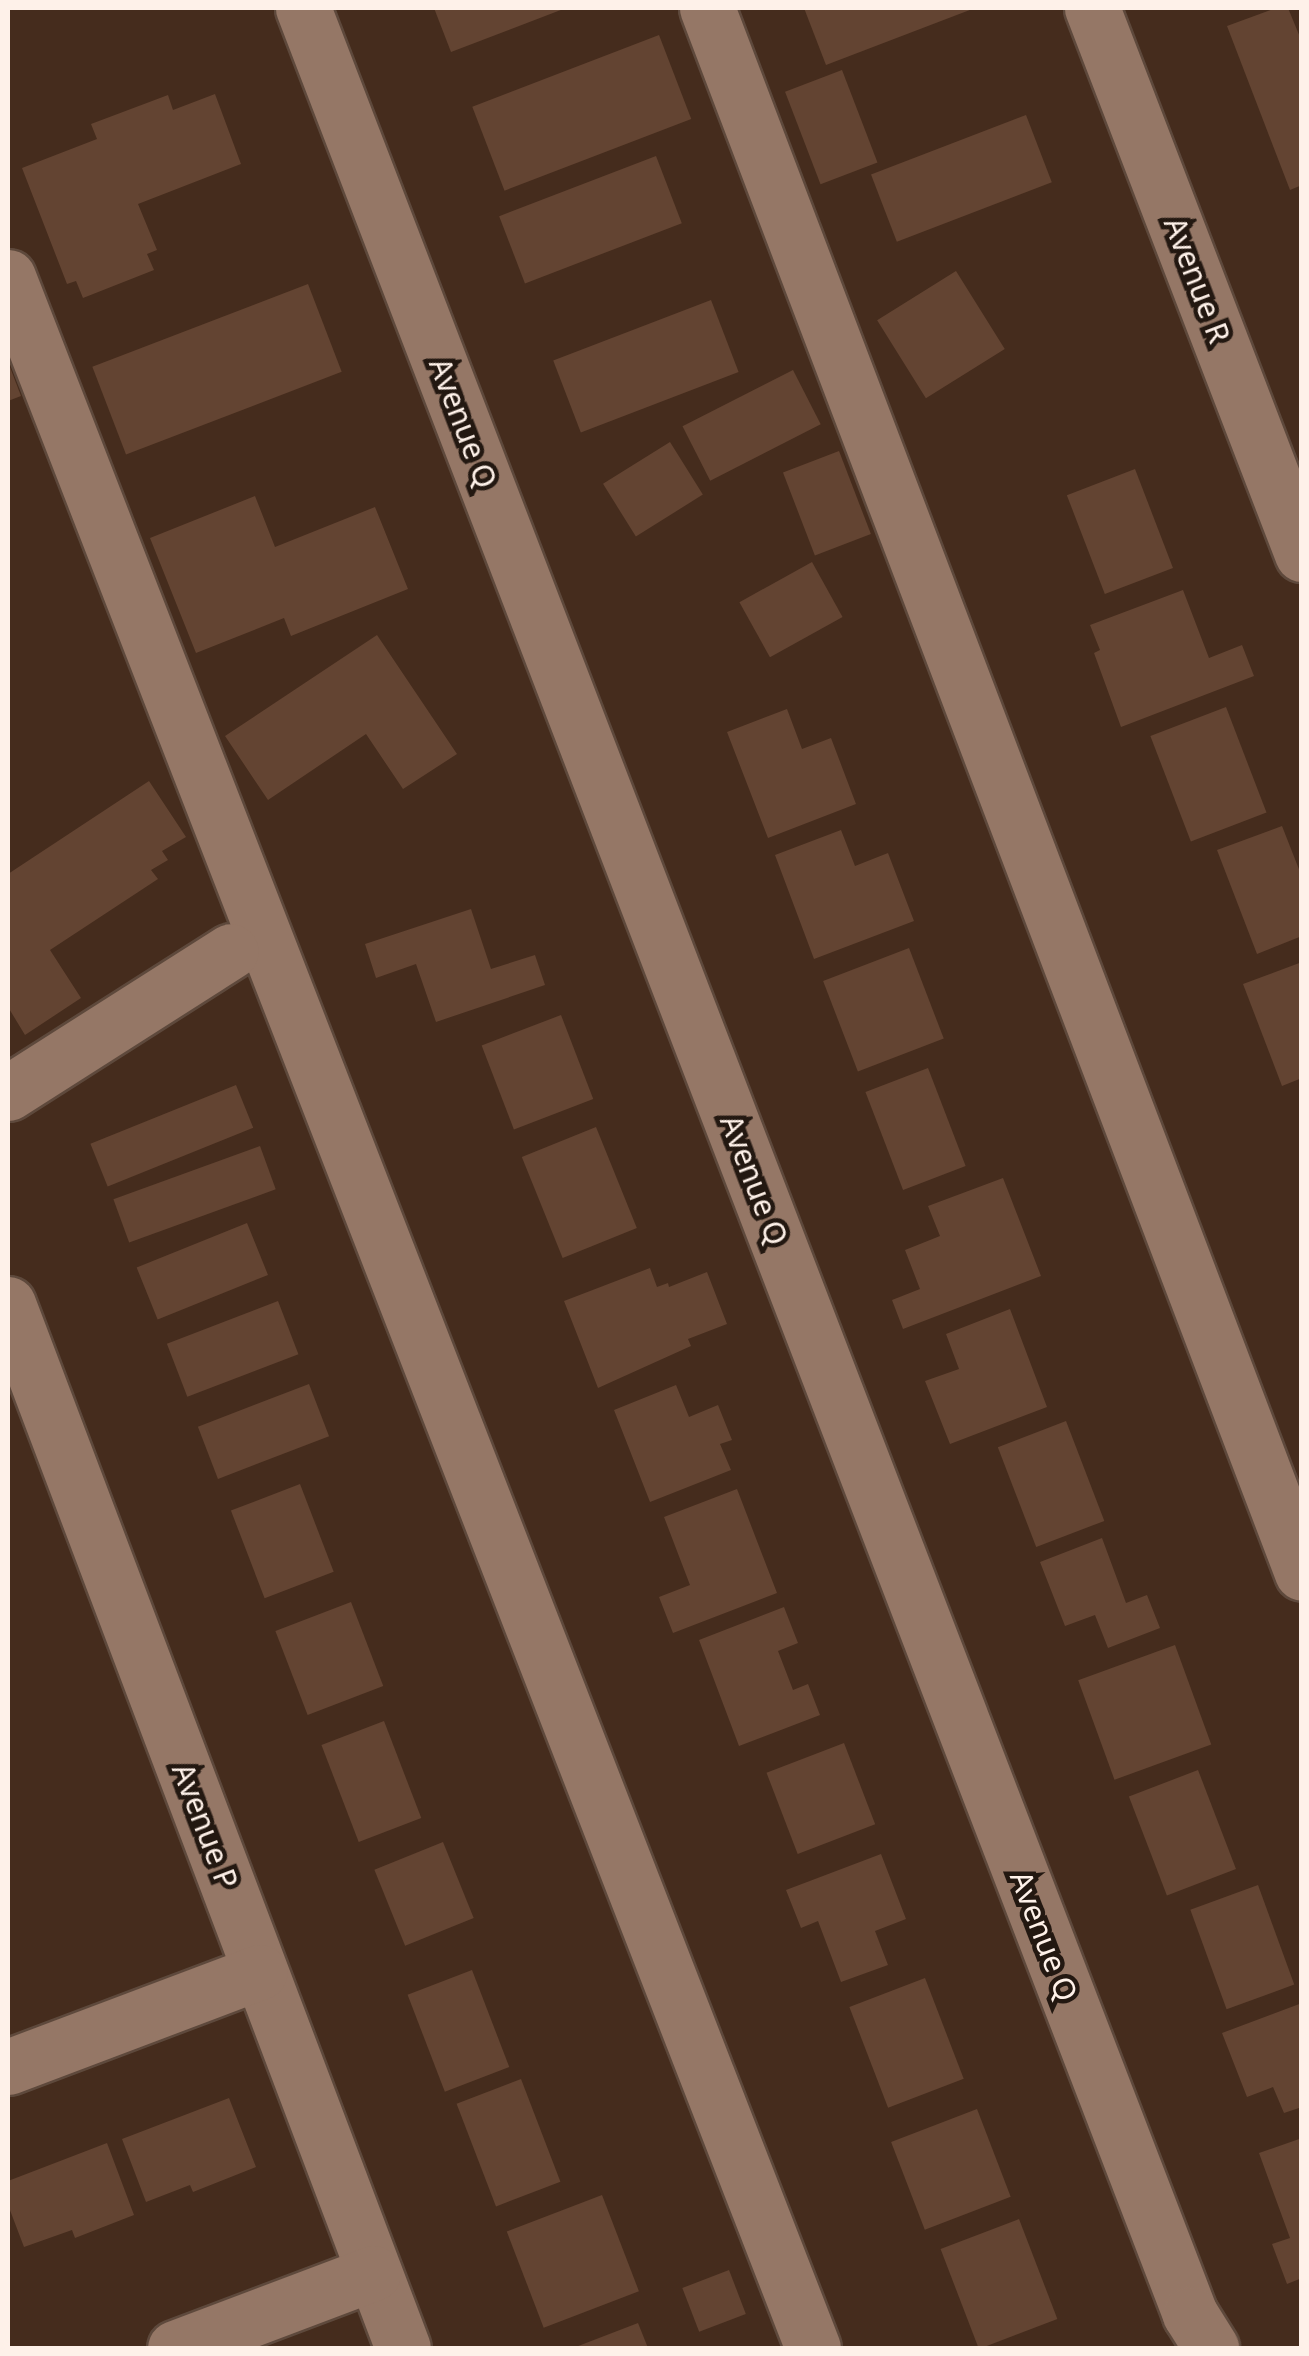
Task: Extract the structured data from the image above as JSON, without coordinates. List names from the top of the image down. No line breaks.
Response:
{"streets":{"street":["Avenue R","Avenue Q","Avenue P"]}}
